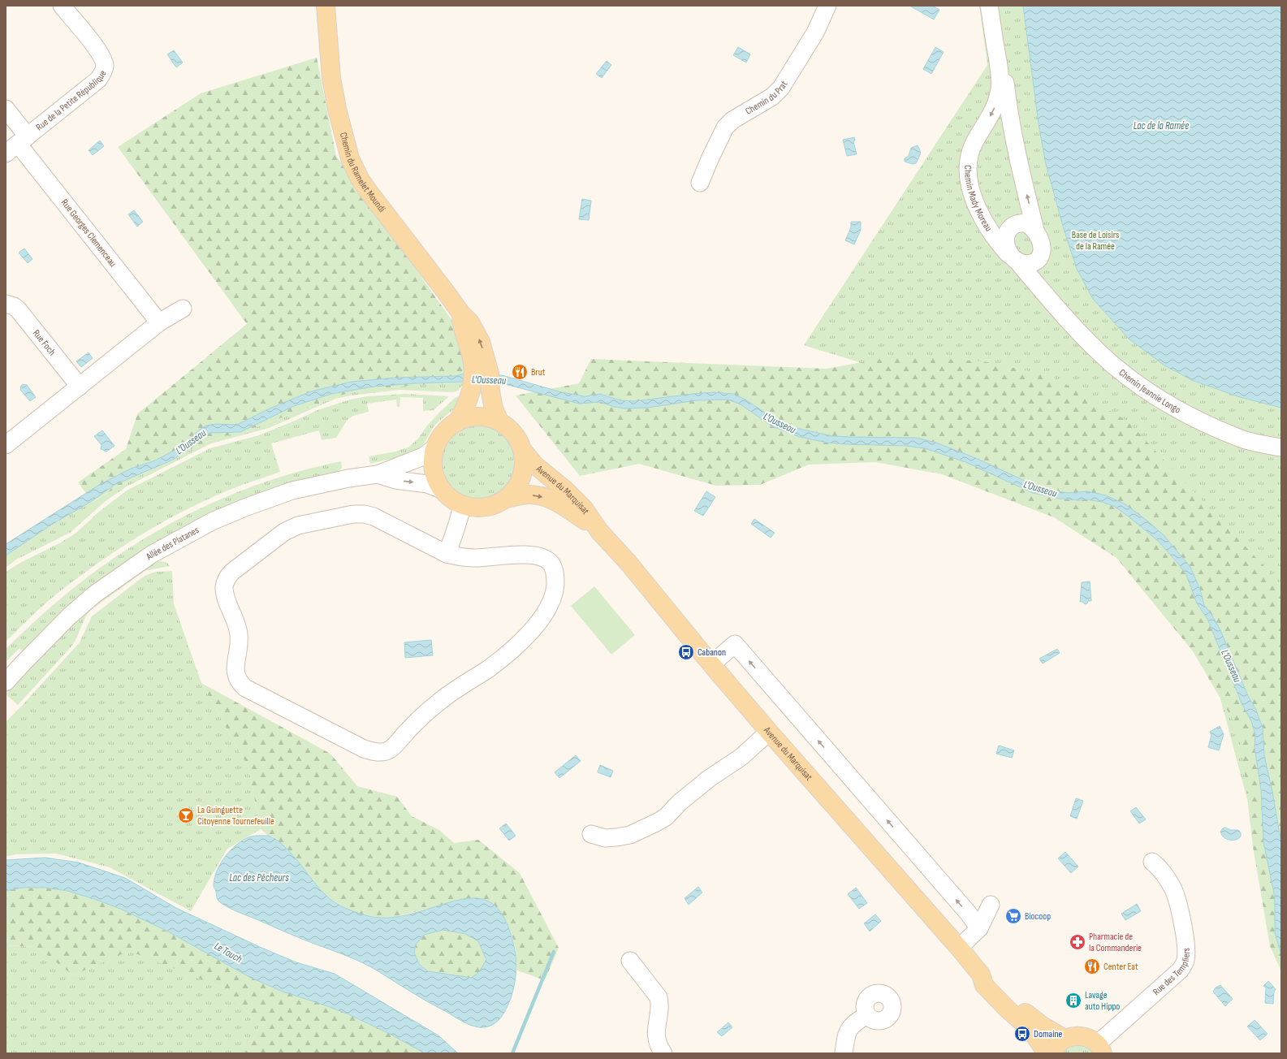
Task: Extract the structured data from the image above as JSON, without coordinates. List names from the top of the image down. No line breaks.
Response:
{"streets":{"main road":["Chemin du Ramelet Moundi","Avenue du Marquisat"],"street":["Chemin du Prat","Rue de la Petite République","Chemin Mady Moreau","Rue Georges Clemenceau","Rue Foch","Chemin Jeannie Longo","Allée des Platanes","Rue des Templiers"]},"crossings":[["Rue de la Petite République","Rue Georges Clemenceau"],["Chemin du Ramelet Moundi","Avenue du Marquisat"],["Chemin du Ramelet Moundi","Allée des Platanes"],["Chemin Mady Moreau","Chemin Jeannie Longo"],["Avenue du Marquisat","Allée des Platanes"]],"water":["Lac de la Ramée","L'Ousseau","Lac des Pêcheurs","Le Touch"],"parks":["Base de Loisirs de la Ramée"],"places":{"restaurant":["Brut","Center Eat"],"bus stop":["Cabanon","Domaine"],"bar":["La Guinguette Citoyenne Tournefeuille"],"supermarket":["Biocoop"],"pharmacy":["Pharmacie de la Commanderie"],"building":["Lavage auto Hippo"]}}
